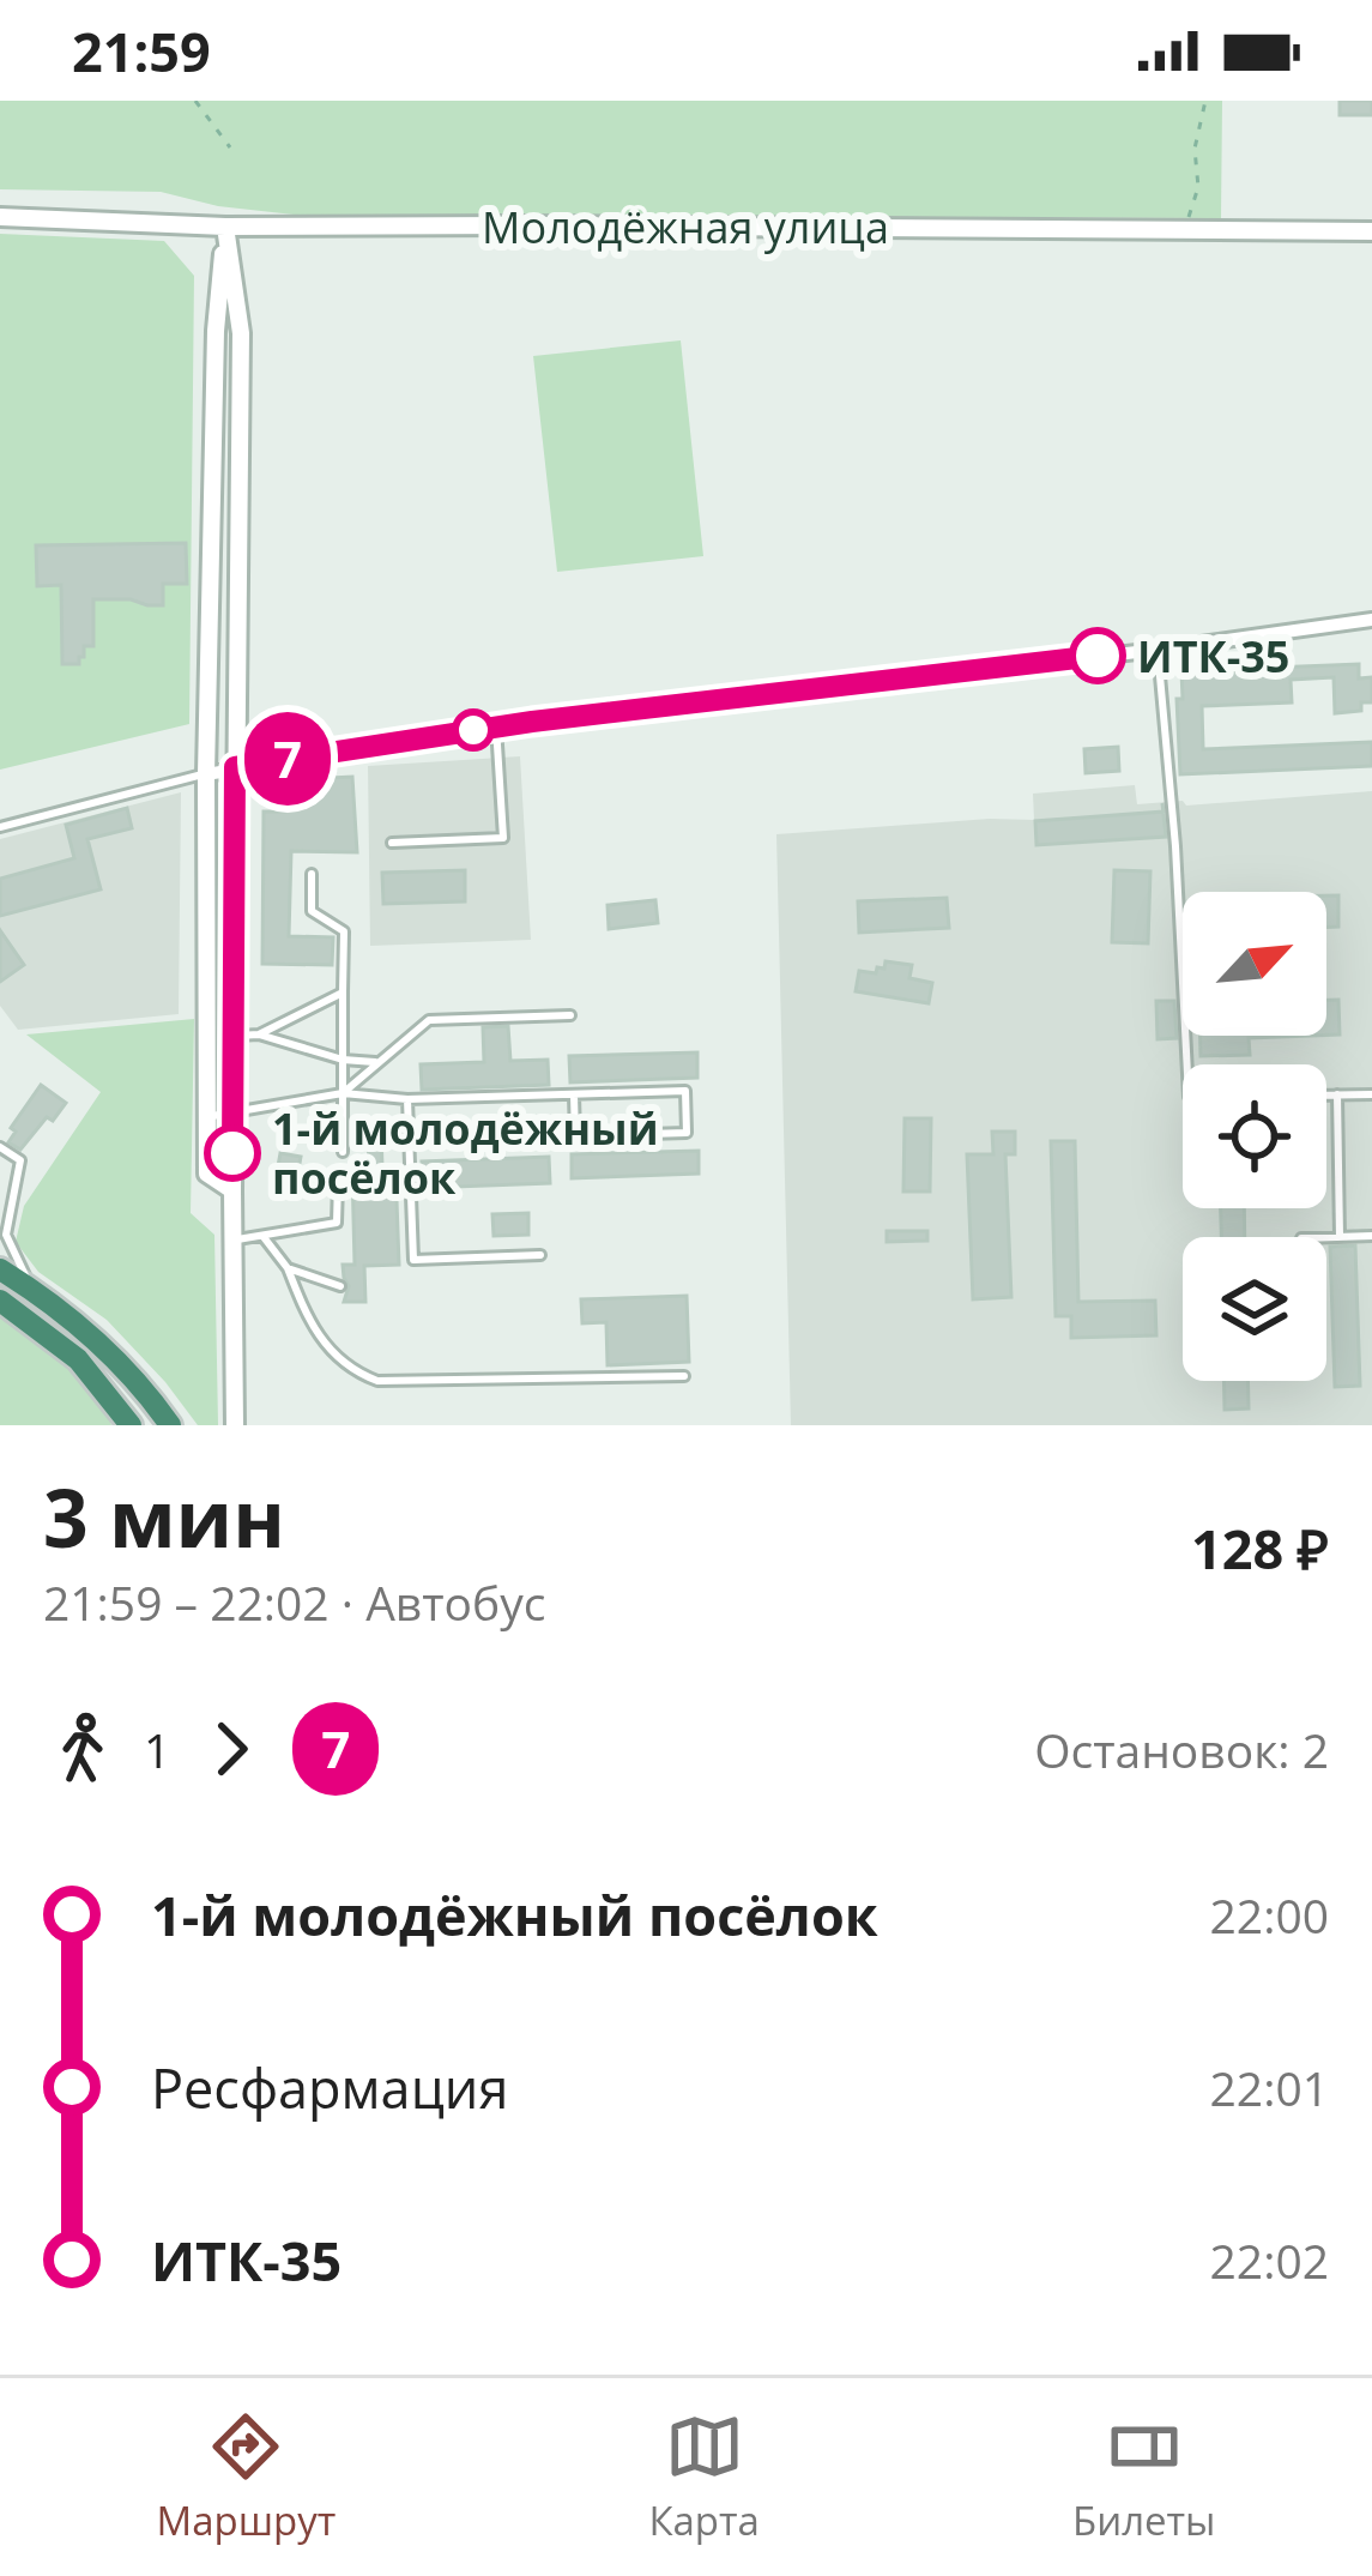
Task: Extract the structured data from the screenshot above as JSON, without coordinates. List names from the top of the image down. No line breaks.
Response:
{"streets":{"street":["Молодёжная улица"]},"places":["ИТК-35","1-й молодёжный посёлок"],"lines":["bus line 7"],"north":"top right","page":{"status":"21:59","on_map":"7","heading":["3 мин","21:59 – 22:02 · Автобус","128 ₽"],"legs":["1","7","Остановок: 2"],"list":[{"name":"1-й молодёжный посёлок","value":"22:00"},{"name":"Ресфармация","value":"22:01"},{"name":"ИТК-35","value":"22:02"}],"tabs":["Маршрут","Карта","Билеты"]}}
